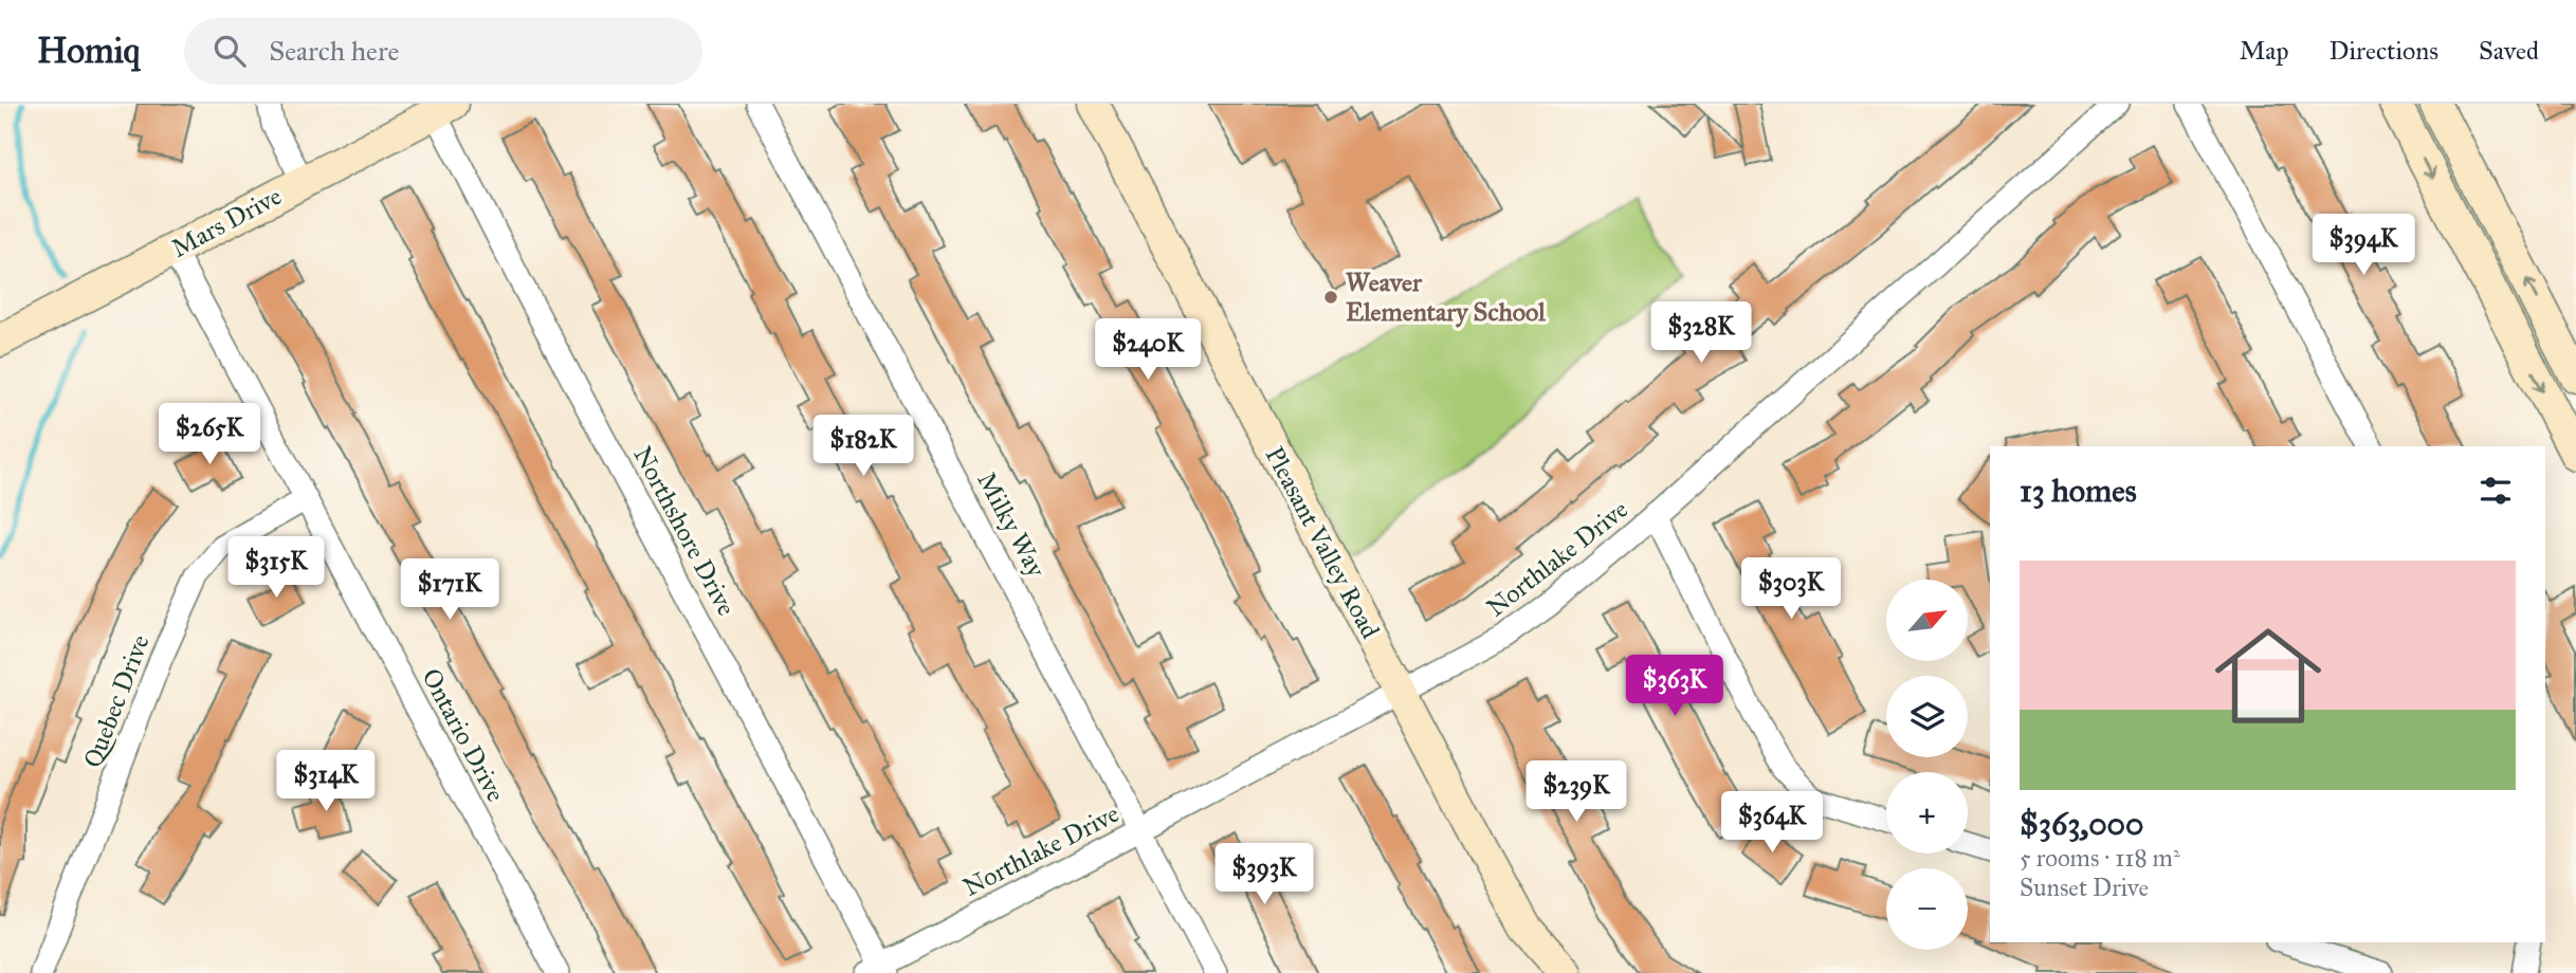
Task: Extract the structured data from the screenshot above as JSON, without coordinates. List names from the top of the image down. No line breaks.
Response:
{"streets":{"street":["Mars Drive","Milky Way","Northshore Drive","Pleasant Valley Road","Northlake Drive","Quebec Drive","Ontario Drive"]},"crossings":[["Mars Drive","Northshore Drive"],["Mars Drive","Ontario Drive"],["Milky Way","Northlake Drive"],["Northshore Drive","Northlake Drive"],["Pleasant Valley Road","Northlake Drive"],["Quebec Drive","Ontario Drive"]],"places":["Weaver Elementary School"],"north":"top right","page":{"header":"Homiq","search":"Search here","nav":["Map","Directions","Saved"],"price":["$394K","$328K","$240K","$265K","$182K","$315K","$303K","$171K","$363K","$314K","$239K","$364K","$393K"],"heading":"13 homes","list":[{"name":"$363,000","note":"5 rooms · 118 m² · Sunset Drive"}],"map_buttons":["+","−"]}}
